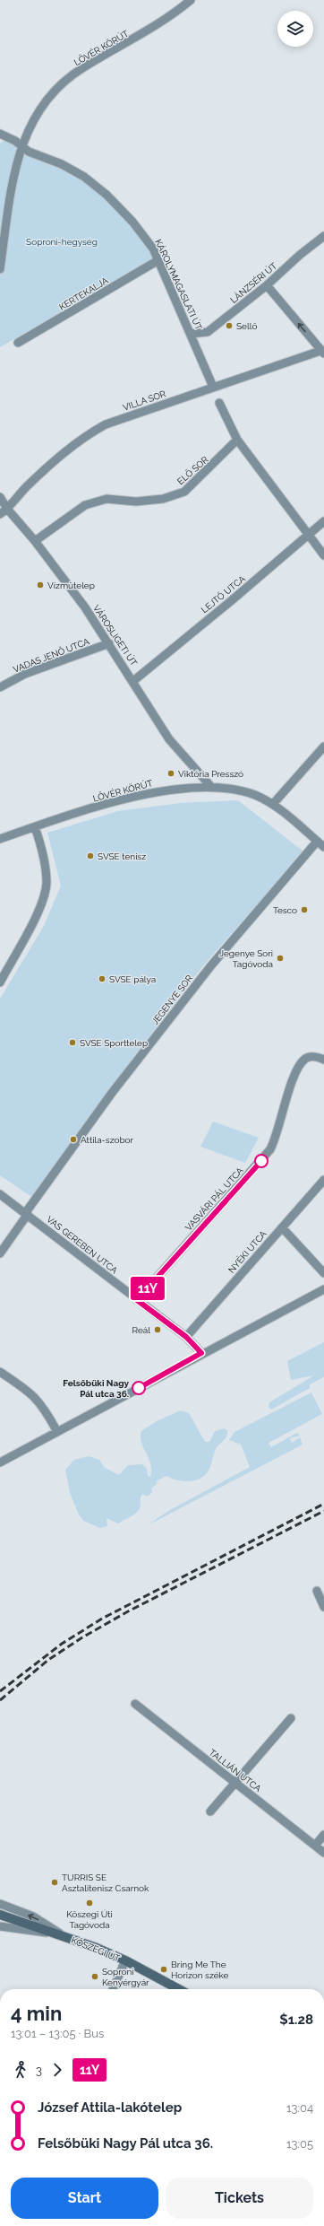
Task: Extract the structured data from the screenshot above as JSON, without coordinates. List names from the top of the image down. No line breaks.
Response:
{"streets":{"main road":["KŐSZEGI ÚT"],"street":["LŐVÉR KÖRÚT","LÁNZSÉRI ÚT","KÁROLYMAGASLATI ÚT","KERTEKALJA","VILLA SOR","ELŐ SOR","LEJTŐ UTCA","VÁROSLIGETI ÚT","VADAS JENŐ UTCA","JEGENYE SOR","VASVÁRI PÁL UTCA","VAS GEREBEN UTCA","NYÉKI UTCA","TALLIÁN UTCA"]},"crossings":[["LŐVÉR KÖRÚT","KÁROLYMAGASLATI ÚT"],["LŐVÉR KÖRÚT","VÁROSLIGETI ÚT"],["LŐVÉR KÖRÚT","JEGENYE SOR"],["LÁNZSÉRI ÚT","KÁROLYMAGASLATI ÚT"],["KÁROLYMAGASLATI ÚT","KERTEKALJA"],["KÁROLYMAGASLATI ÚT","VILLA SOR"],["VILLA SOR","VÁROSLIGETI ÚT"],["ELŐ SOR","VÁROSLIGETI ÚT"],["LEJTŐ UTCA","VÁROSLIGETI ÚT"],["VÁROSLIGETI ÚT","VADAS JENŐ UTCA"],["JEGENYE SOR","VAS GEREBEN UTCA"],["VASVÁRI PÁL UTCA","VAS GEREBEN UTCA"],["VAS GEREBEN UTCA","NYÉKI UTCA"]],"parks":["Soproni-hegység"],"places":["Sellő","Vízműtelep","Viktória Presszó","SVSE tenisz","Tesco","Jegenye Sori Tagóvoda","SVSE pálya","SVSE Sporttelep","Attila-szobor","Reál","Felsőbüki Nagy Pál utca 36.","TURRIS SE Asztalitenisz Csarnok","Kőszegi Úti Tagóvoda","Bring Me The Horizon széke","Soproni Kenyérgyár"],"lines":["bus line 11Y"],"page":{"on_map":"11Y","heading":["4 min","13:01 – 13:05 · Bus","$1.28"],"legs":["3","11Y"],"list":[{"name":"József Attila-lakótelep","value":"13:04"},{"name":"Felsőbüki Nagy Pál utca 36.","value":"13:05"}],"buttons":["Start","Tickets"]}}
